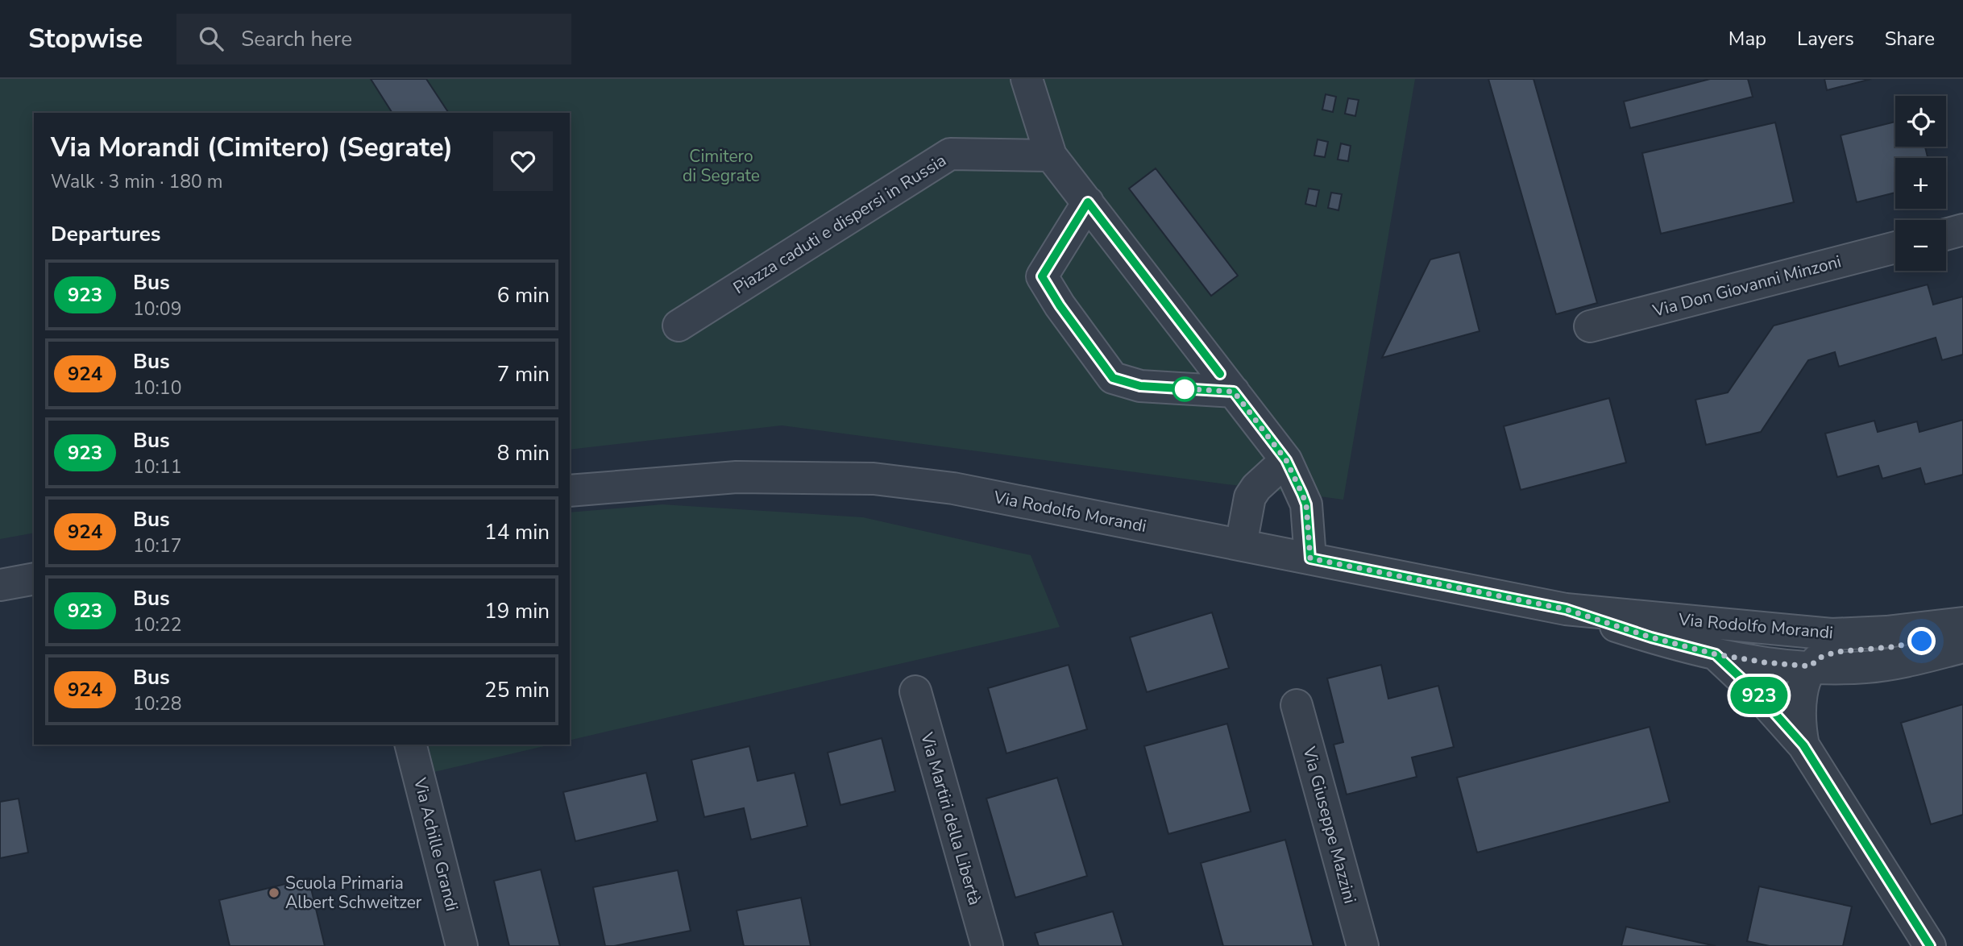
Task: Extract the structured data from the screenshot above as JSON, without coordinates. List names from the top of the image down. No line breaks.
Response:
{"streets":{"street":["Piazza caduti e dispersi in Russia","Via Don Giovanni Minzoni","Via Rodolfo Morandi","Via Martiri della Libertà","Via Giuseppe Mazzini","Via Achille Grandi"]},"parks":["Cimitero di Segrate"],"places":["Scuola Primaria Albert Schweitzer"],"lines":["bus line 923"],"page":{"header":"Stopwise","search":"Search here","nav":["Map","Layers","Share"],"on_map":"923","map_buttons":["+","−"],"heading":[["Via Morandi (Cimitero) (Segrate)","Walk · 3 min · 180 m"],"Departures"],"list":[{"mark":"923","name":"Bus","note":"10:09","value":"6 min"},{"mark":"924","name":"Bus","note":"10:10","value":"7 min"},{"mark":"923","name":"Bus","note":"10:11","value":"8 min"},{"mark":"924","name":"Bus","note":"10:17","value":"14 min"},{"mark":"923","name":"Bus","note":"10:22","value":"19 min"},{"mark":"924","name":"Bus","note":"10:28","value":"25 min"}]}}
